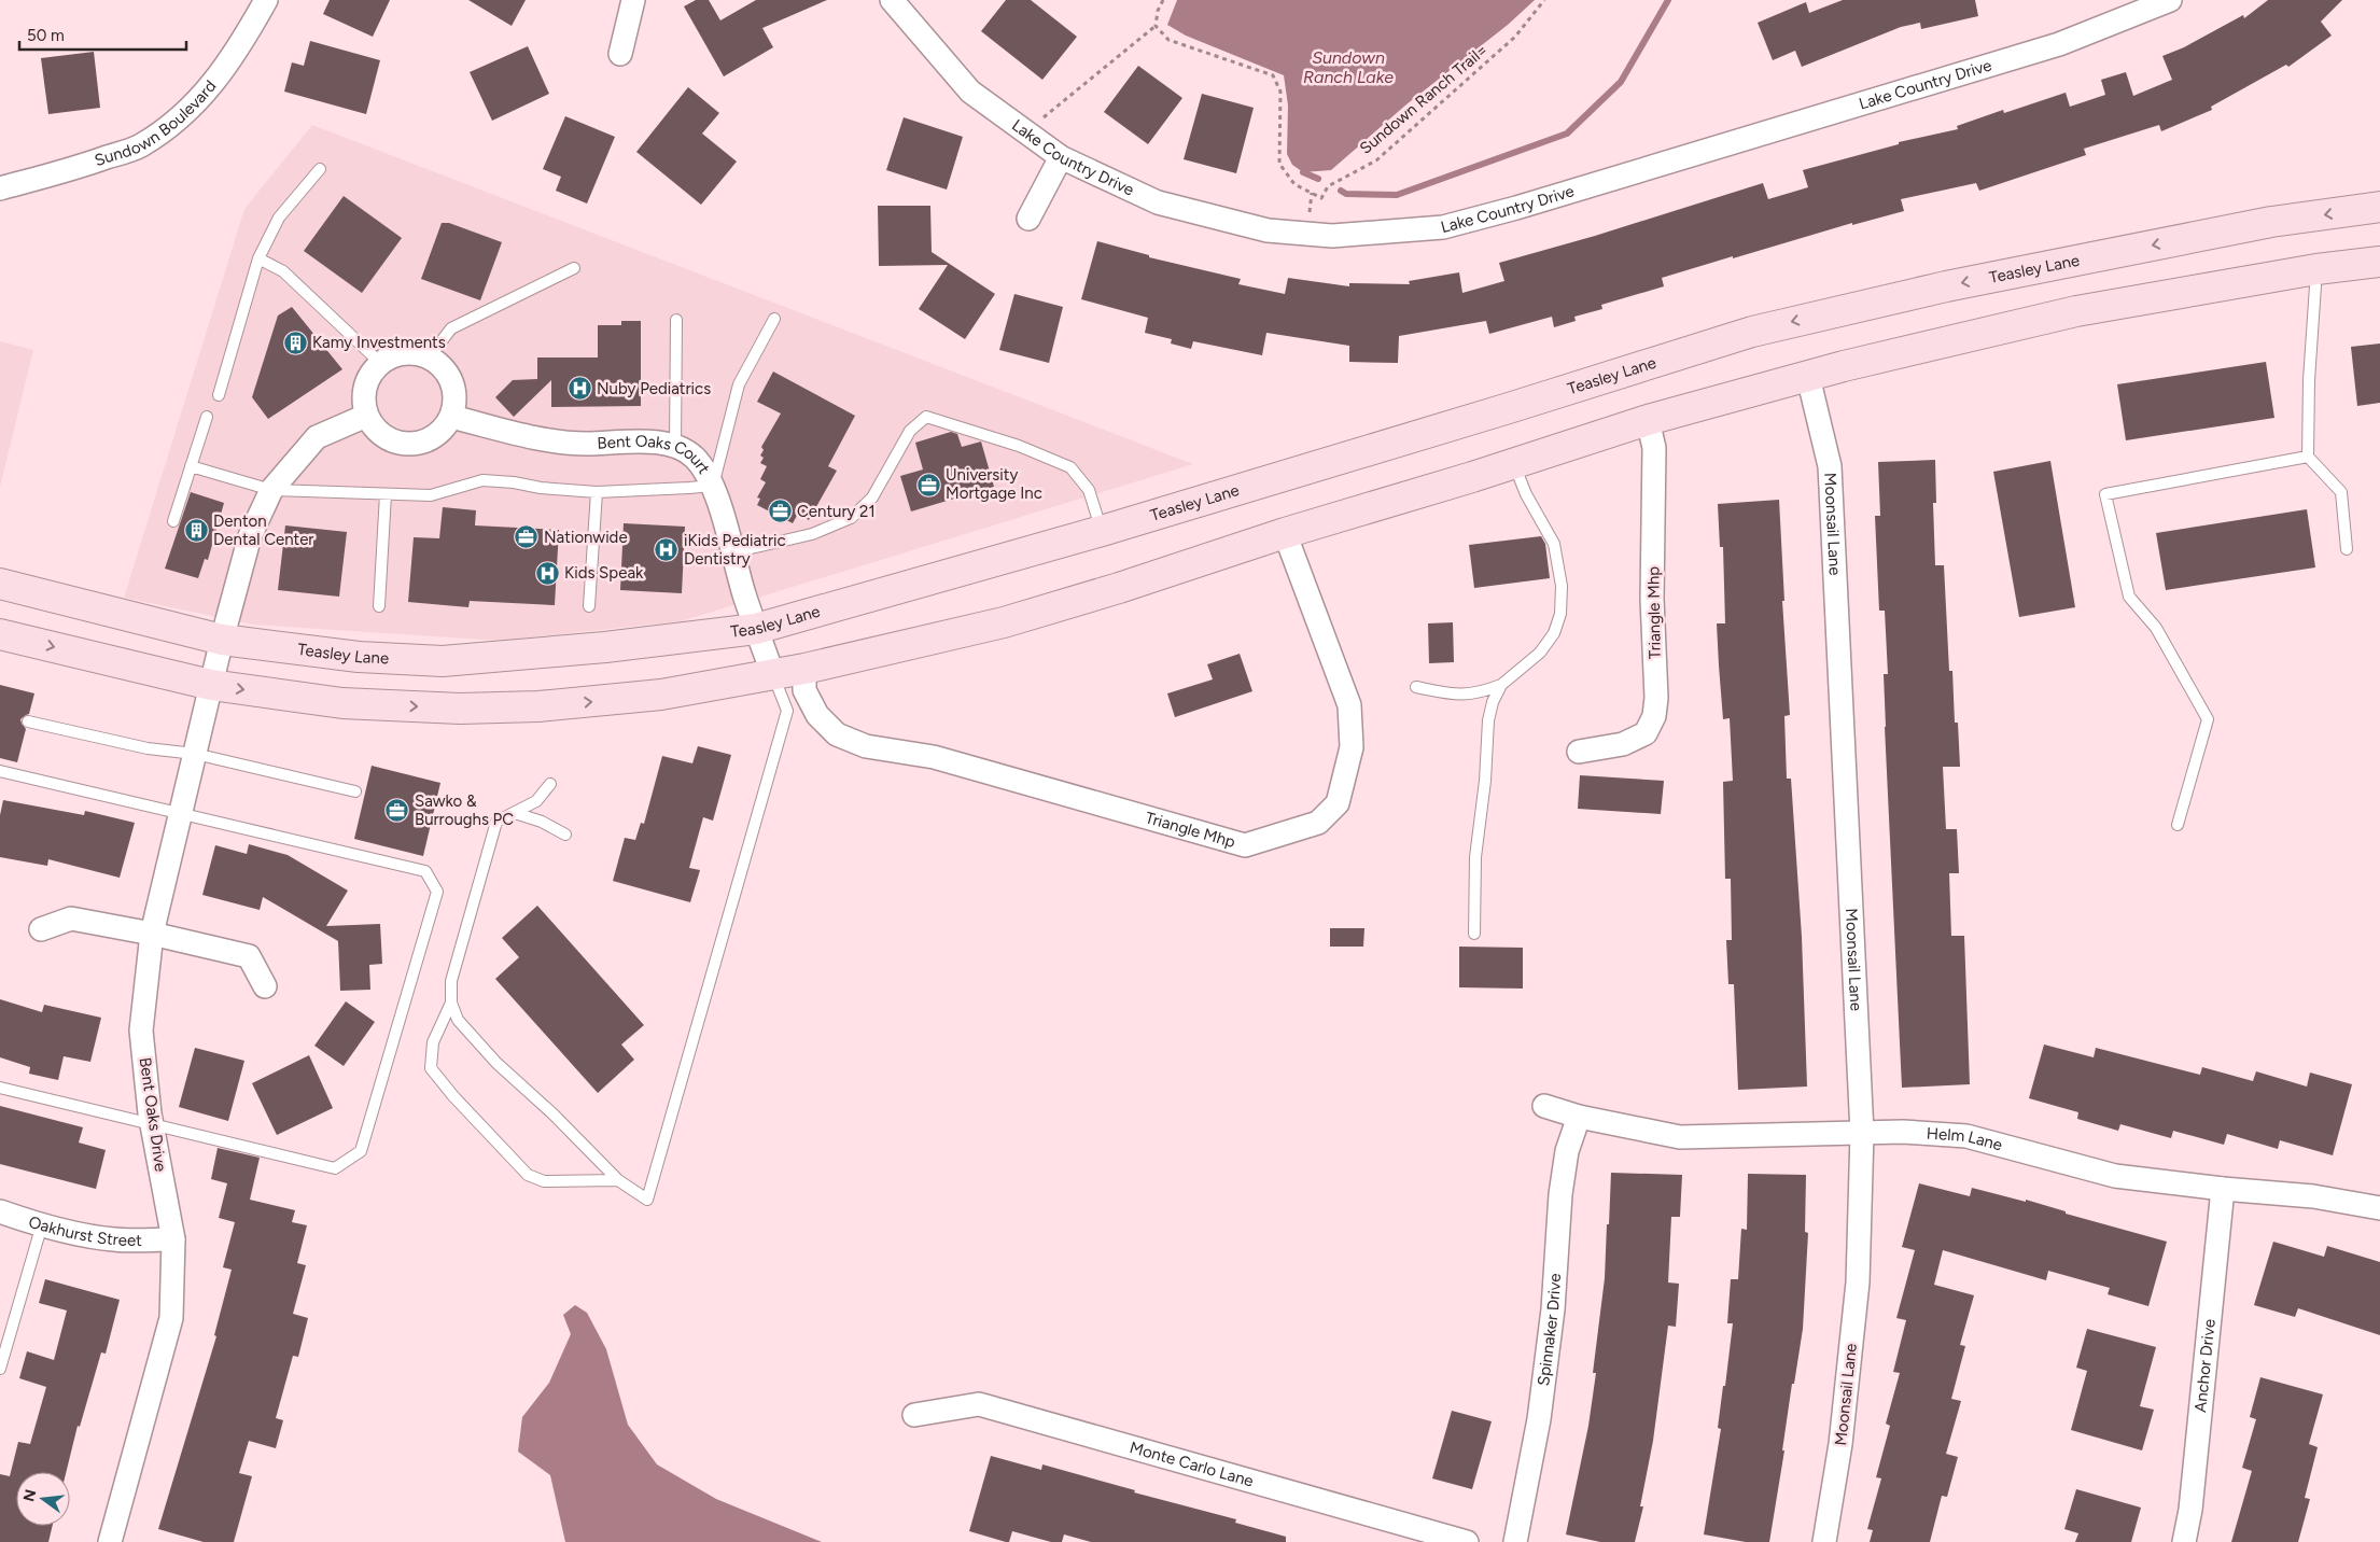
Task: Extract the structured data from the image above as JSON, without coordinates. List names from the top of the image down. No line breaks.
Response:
{"streets":{"main road":["Teasley Lane"],"street":["Lake Country Drive","Sundown Boulevard","Bent Oaks Court","Moonsail Lane","Triangle Mhp","Bent Oaks Drive","Helm Lane","Oakhurst Street","Spinnaker Drive","Anchor Drive","Monte Carlo Lane"],"path":["Sundown Ranch Trail="]},"crossings":[["Teasley Lane","Bent Oaks Court"],["Moonsail Lane","Helm Lane"],["Bent Oaks Drive","Oakhurst Street"],["Helm Lane","Spinnaker Drive"],["Helm Lane","Anchor Drive"]],"water":["Sundown Ranch Lake"],"places":{"building":["Kamy Investments","Denton Dental Center"],"hospital":["Nuby Pediatrics","iKids Pediatric Dentistry","Kids Speak"],"office":["University Mortgage Inc","Century 21","Nationwide","Sawko & Burroughs PC"]},"scale_bar":"50 m","north":"left"}
